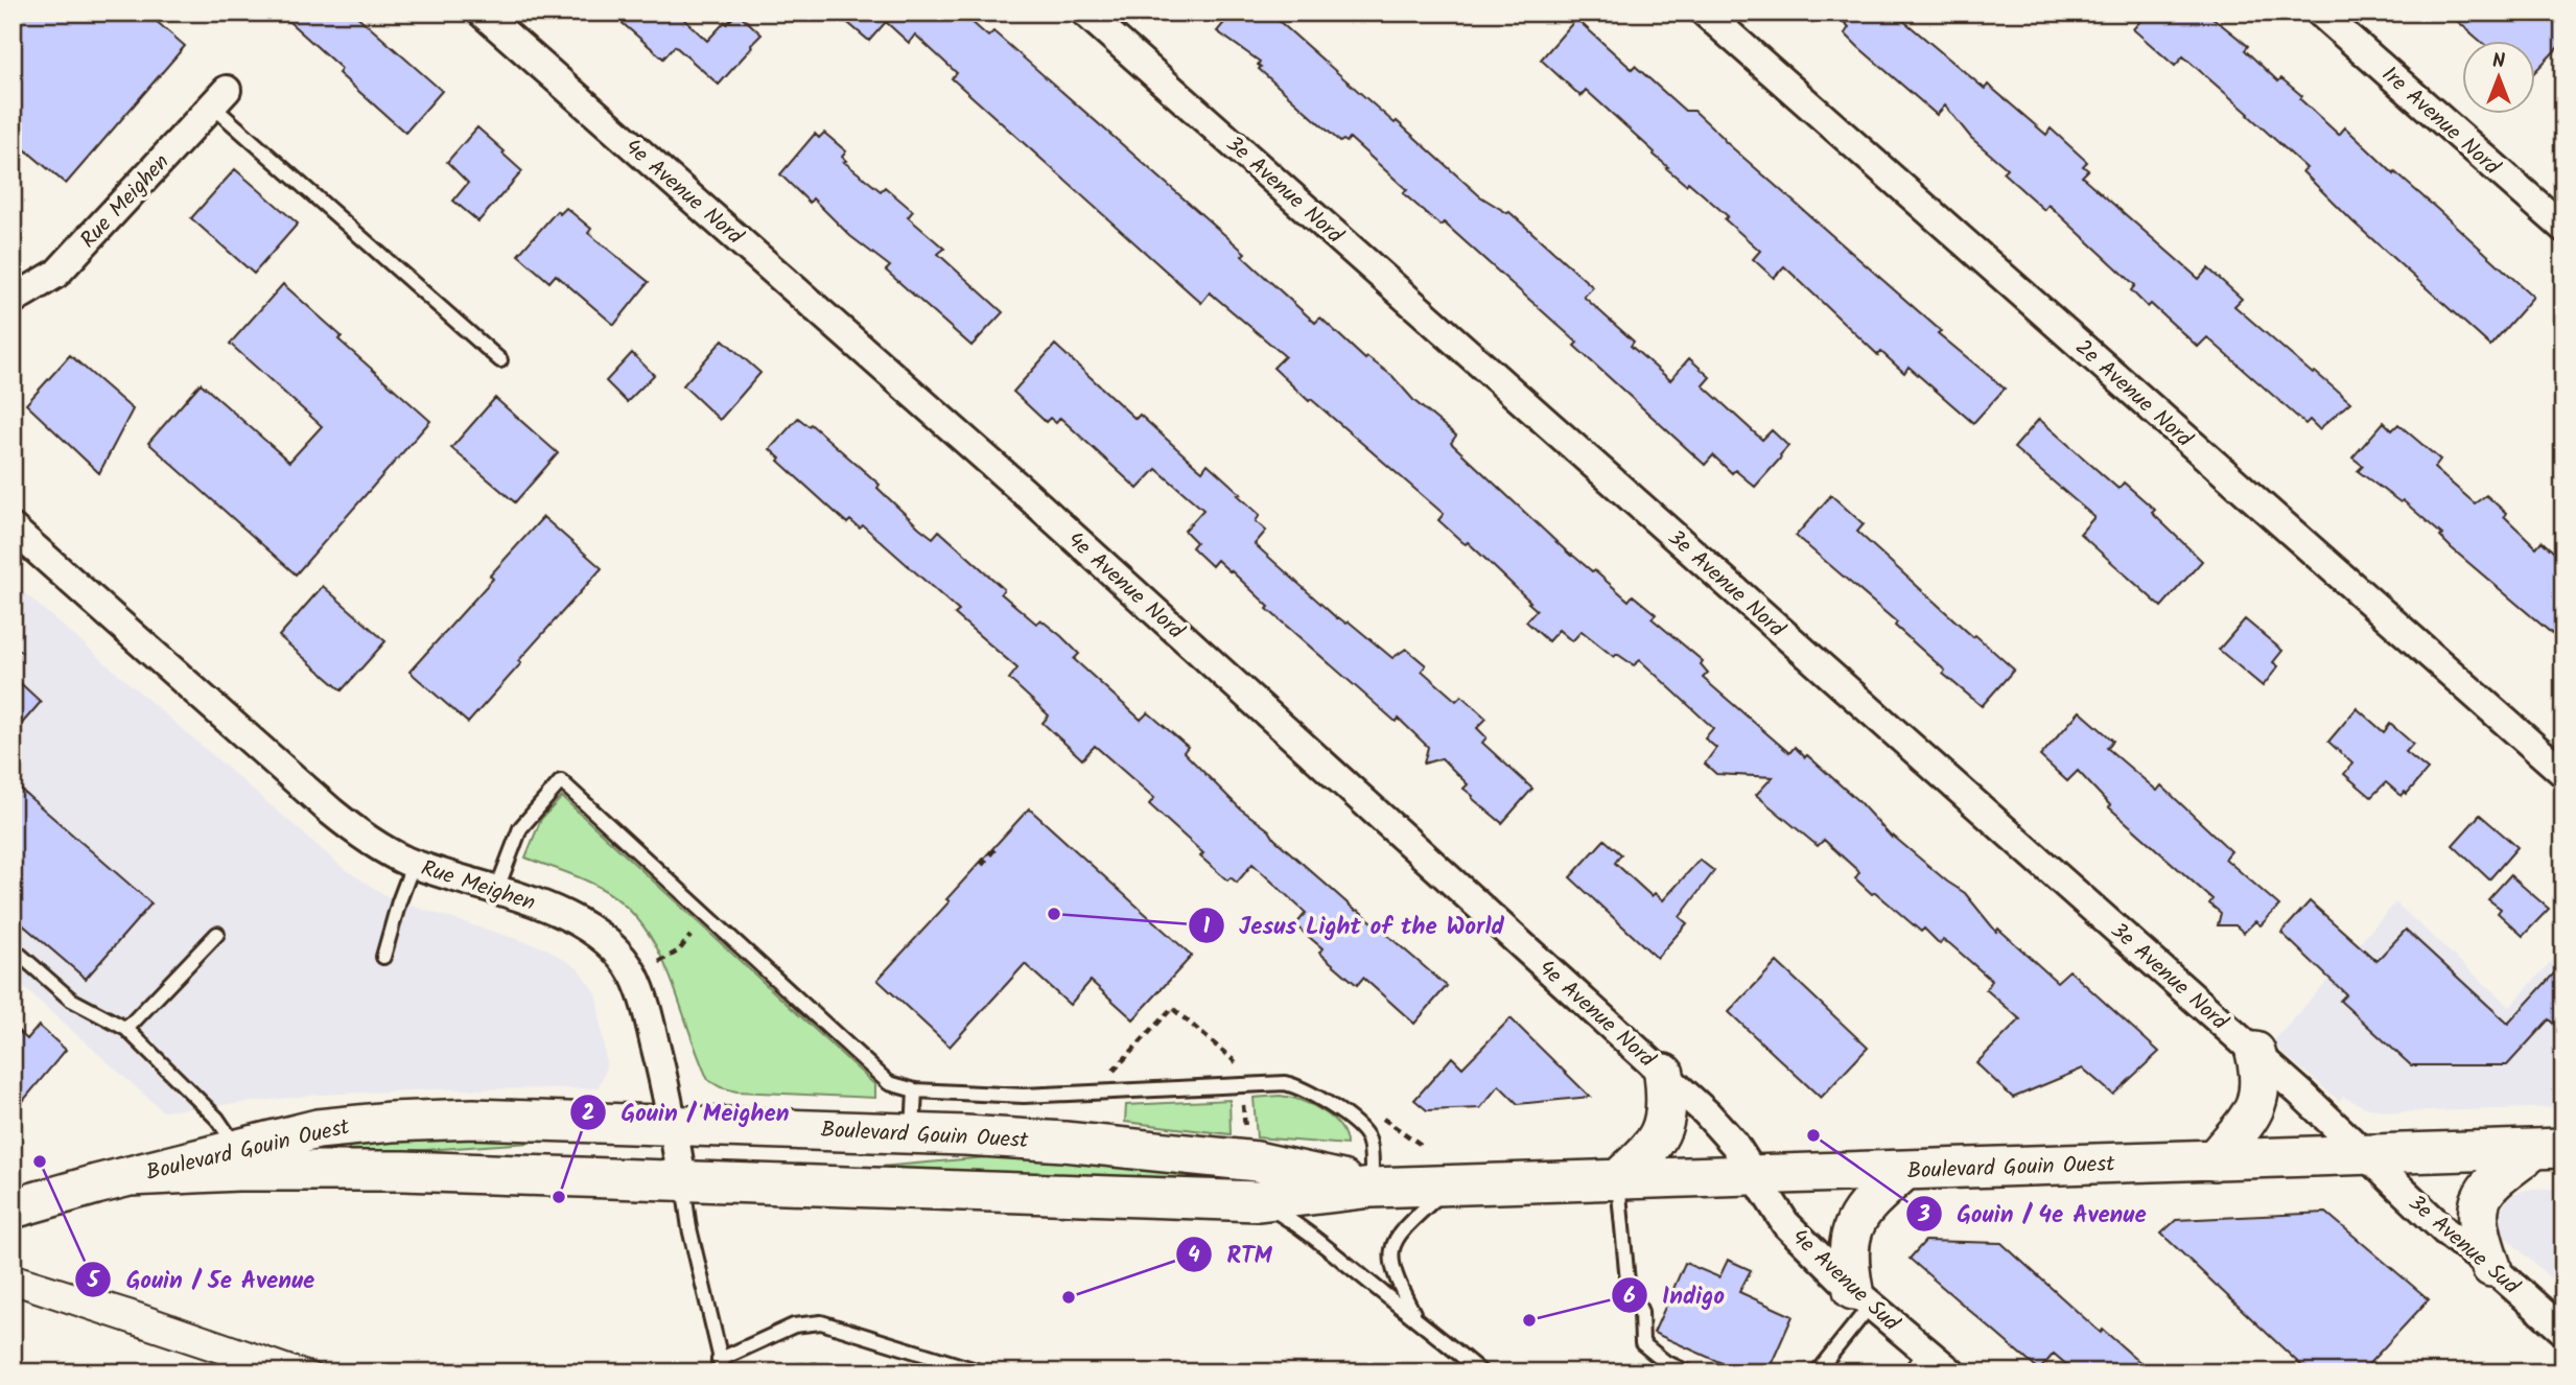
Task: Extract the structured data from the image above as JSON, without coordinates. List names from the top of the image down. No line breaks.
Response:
{"streets":{"main road":["Boulevard Gouin Ouest"],"street":["1re Avenue Nord","3e Avenue Nord","4e Avenue Nord","Rue Meighen","2e Avenue Nord","3e Avenue Sud","4e Avenue Sud"]},"crossings":[["3e Avenue Nord","Boulevard Gouin Ouest"],["3e Avenue Nord","3e Avenue Sud"],["4e Avenue Nord","Boulevard Gouin Ouest"],["4e Avenue Nord","4e Avenue Sud"],["Rue Meighen","Boulevard Gouin Ouest"],["Boulevard Gouin Ouest","3e Avenue Sud"],["Boulevard Gouin Ouest","4e Avenue Sud"]],"places":["Jesus Light of the World","Gouin / 4e Avenue","Gouin / 5e Avenue","Gouin / Meighen","RTM","Indigo"],"north":"top"}
